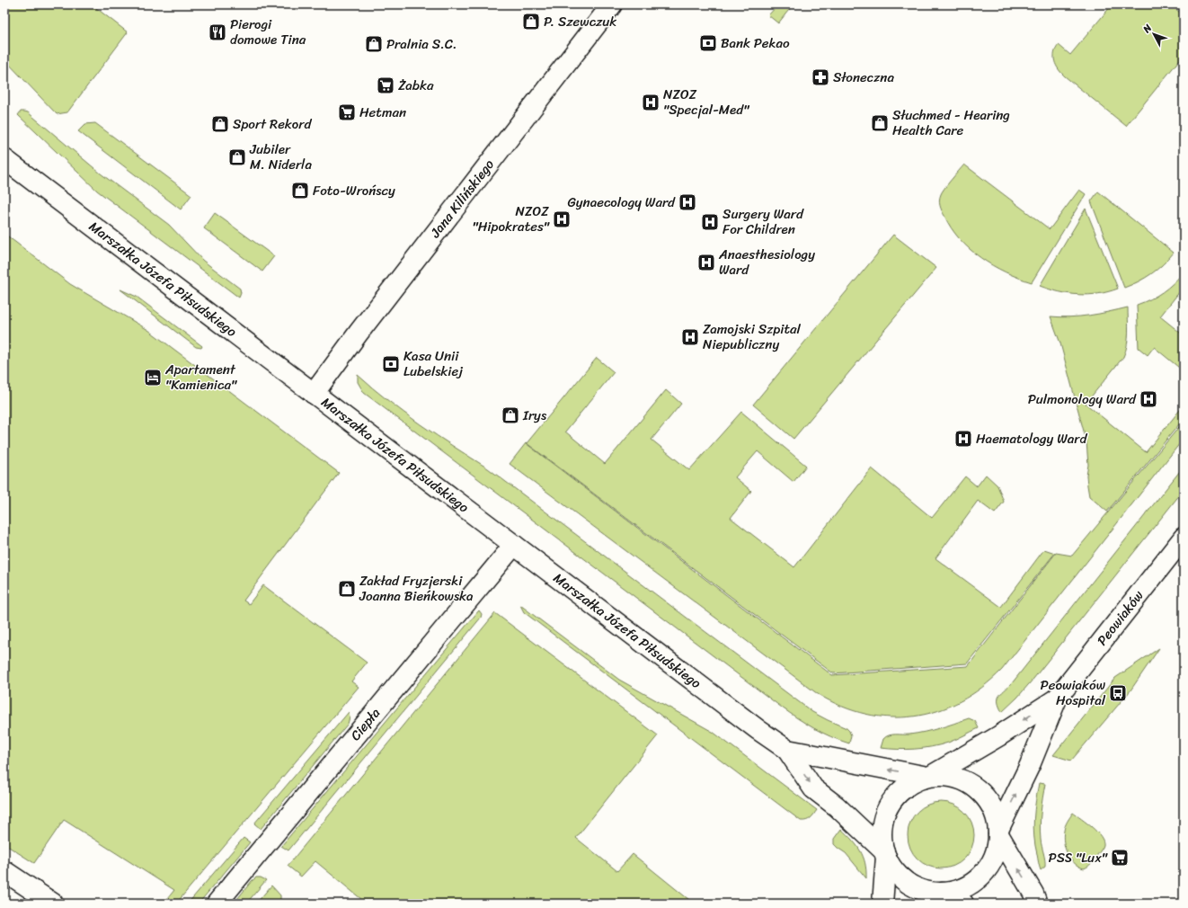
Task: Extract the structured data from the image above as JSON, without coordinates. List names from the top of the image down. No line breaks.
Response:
{"streets":{"street":["Jana Kilińskiego","Marszałka Józefa Piłsudskiego","Peowiaków","Ciepła"]},"crossings":[["Jana Kilińskiego","Marszałka Józefa Piłsudskiego"],["Marszałka Józefa Piłsudskiego","Peowiaków"],["Marszałka Józefa Piłsudskiego","Ciepła"]],"places":{"shop":["P. Szewczuk","Pralnia S.C.","Słuchmed - Hearing Health Care","Sport Rekord","Jubiler M. Niderla","Foto-Wrońscy","Irys","Zakład Fryzjerski Joanna Bieńkowska"],"restaurant":["Pierogi domowe Tina"],"bank":["Bank Pekao","Kasa Unii Lubelskiej"],"pharmacy":["Słoneczna"],"supermarket":["Żabka","Hetman","PSS \"Lux\""],"hospital":["NZOZ \"Specjal-Med\"","Gynaecology Ward","NZOZ \"Hipokrates\"","Surgery Ward For Children","Anaesthesiology Ward","Zamojski Szpital Niepubliczny","Pulmonology Ward","Haematology Ward"],"hotel":["Apartament \"Kamienica\""],"bus stop":["Peowiaków Hospital"]},"north":"top left"}
